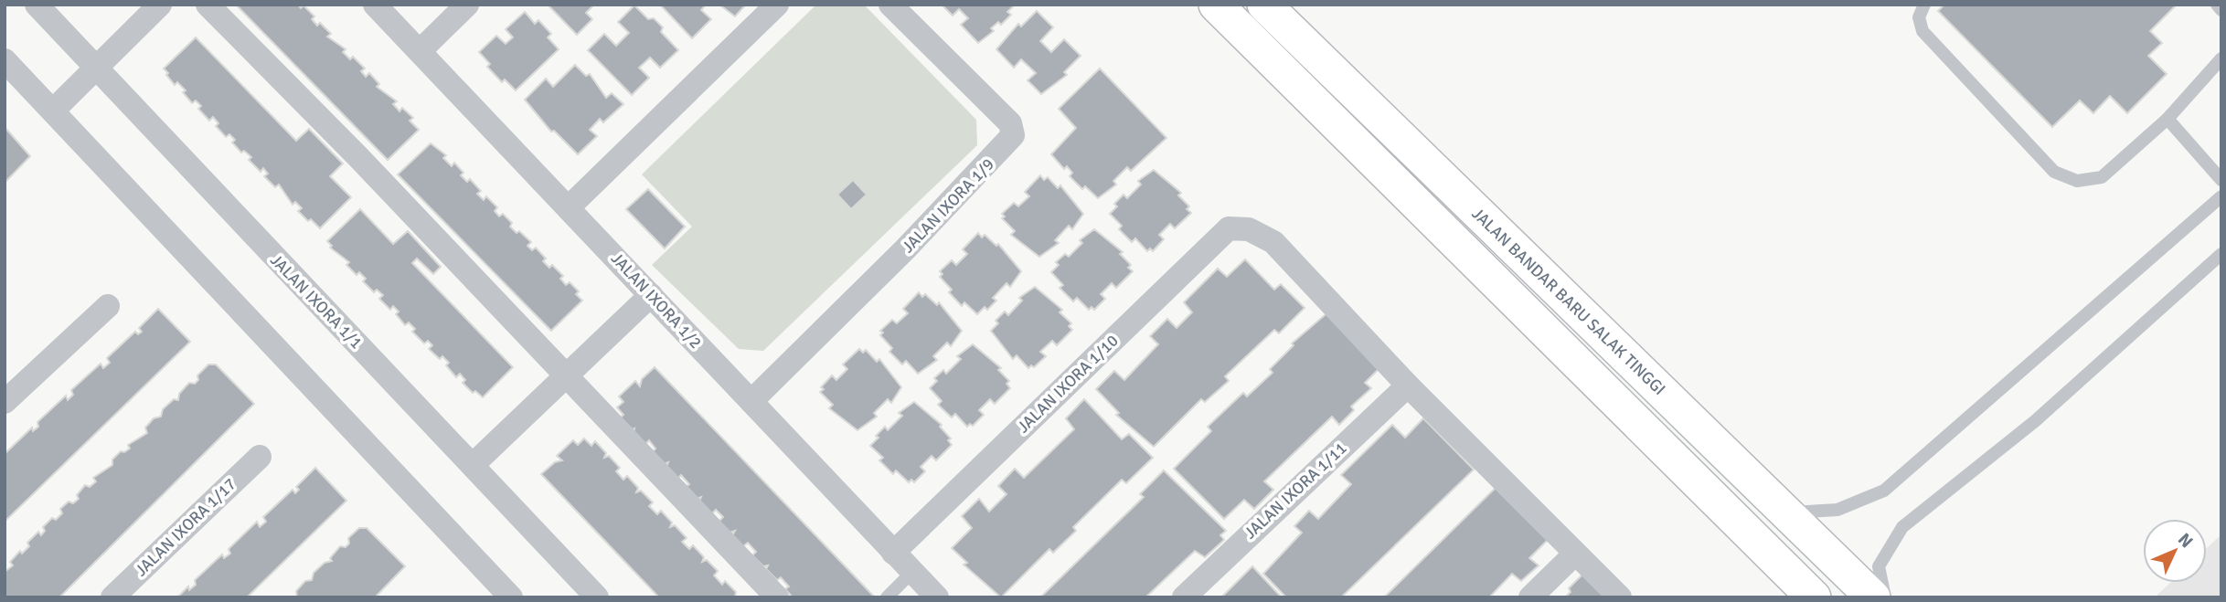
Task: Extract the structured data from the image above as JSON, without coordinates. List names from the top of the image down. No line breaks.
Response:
{"streets":{"main road":["JALAN BANDAR BARU SALAK TINGGI"],"street":["JALAN IXORA 1/9","JALAN IXORA 1/2","JALAN IXORA 1/1","JALAN IXORA 1/10","JALAN IXORA 1/11","JALAN IXORA 1/17"]},"crossings":[["JALAN IXORA 1/9","JALAN IXORA 1/2"],["JALAN IXORA 1/2","JALAN IXORA 1/10"],["JALAN IXORA 1/10","JALAN IXORA 1/11"]],"north":"top right"}
